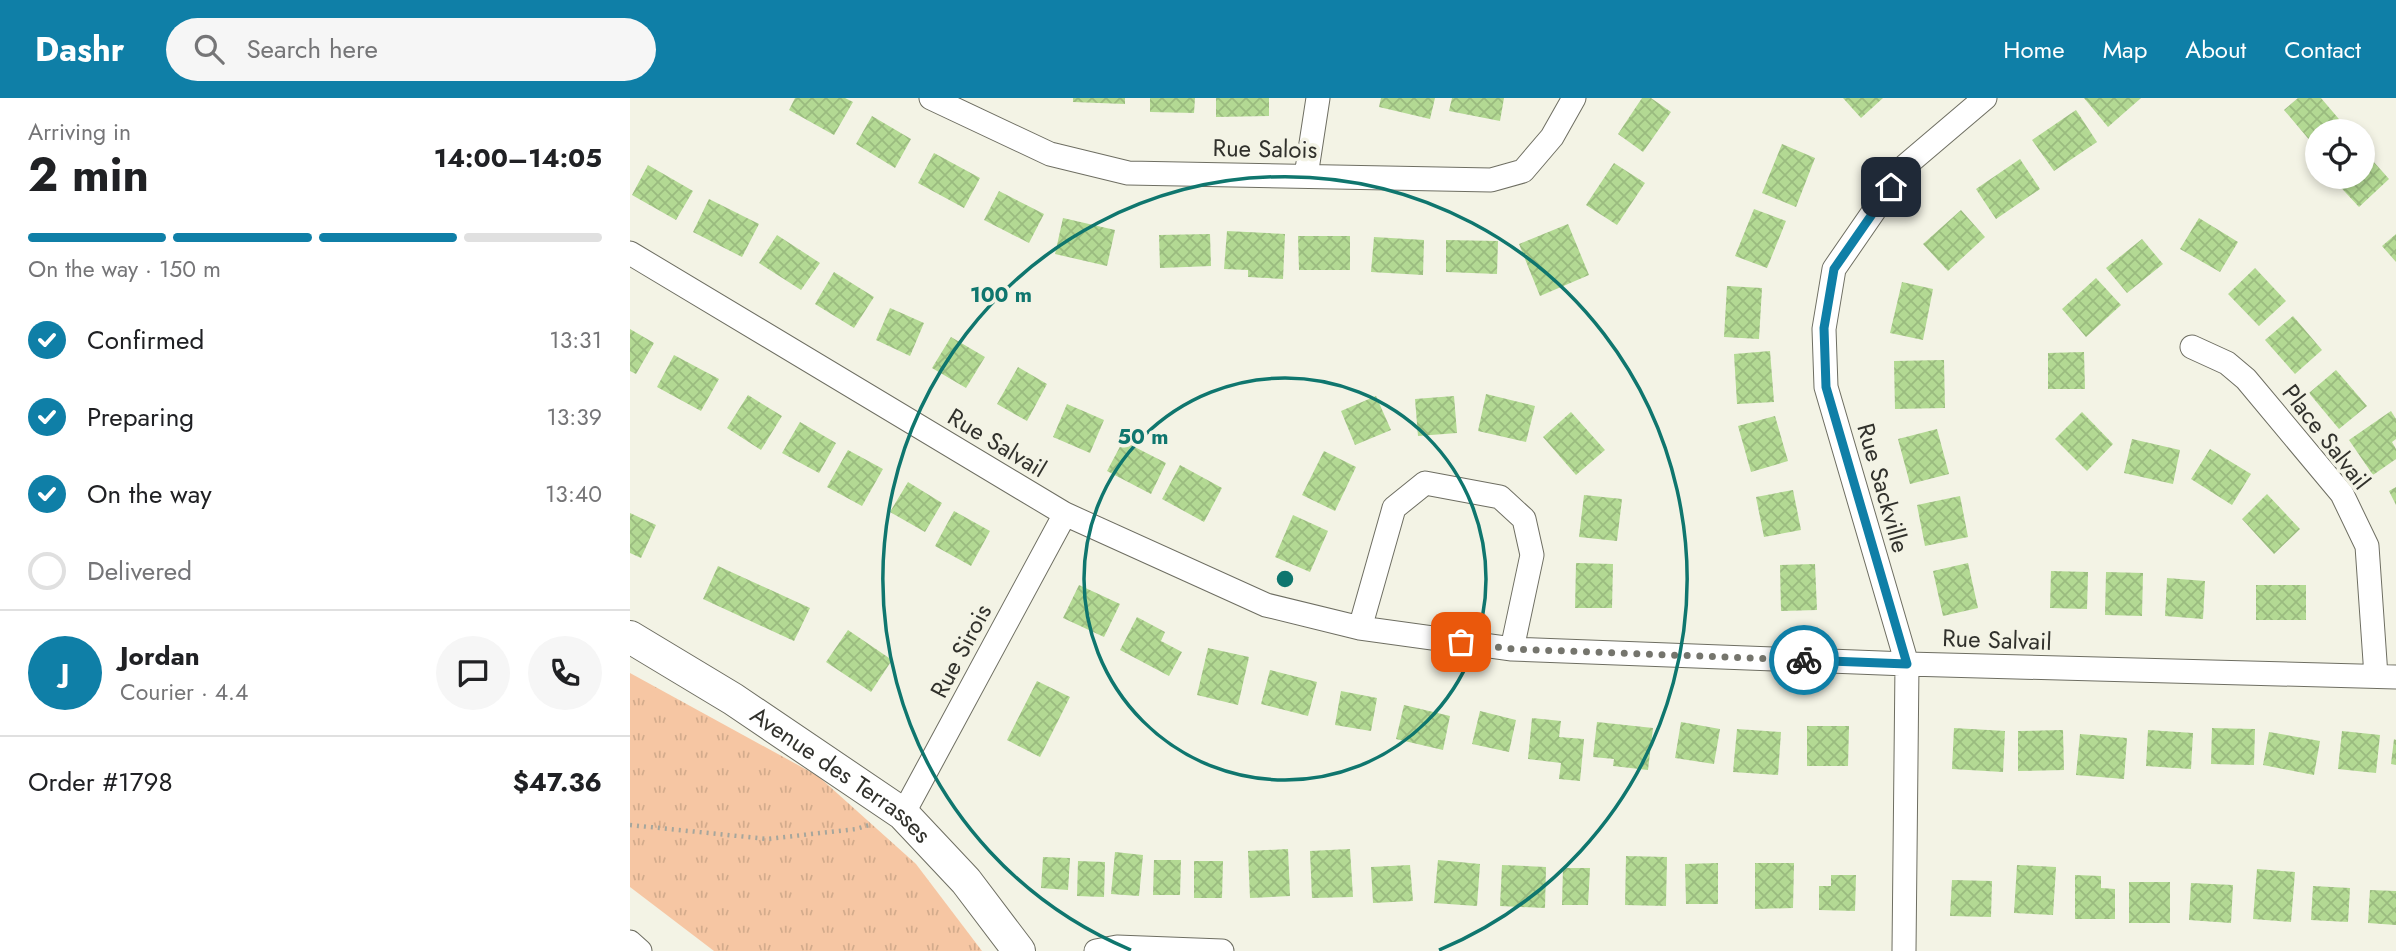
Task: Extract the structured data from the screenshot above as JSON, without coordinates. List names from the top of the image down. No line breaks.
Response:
{"streets":{"street":["Rue Salois","Place Salvail","Rue Salvail","Rue Sackville","Rue Sirois","Avenue des Terrasses"]},"crossings":[["Place Salvail","Rue Salvail"],["Rue Salvail","Rue Sackville"],["Rue Salvail","Rue Sirois"],["Rue Sirois","Avenue des Terrasses"]],"page":{"header":"Dashr","search":"Search here","nav":["Home","Map","About","Contact"],"heading":["2 min","Arriving in","14:00–14:05"],"panel":["Jordan","Courier · 4.4","Order #1798","$47.36"],"bar":"On the way · 150 m","list":[["Confirmed","13:31"],["Preparing","13:39"],["On the way","13:40"],"Delivered"],"round":"J"},"rings":["100 m","50 m"]}
